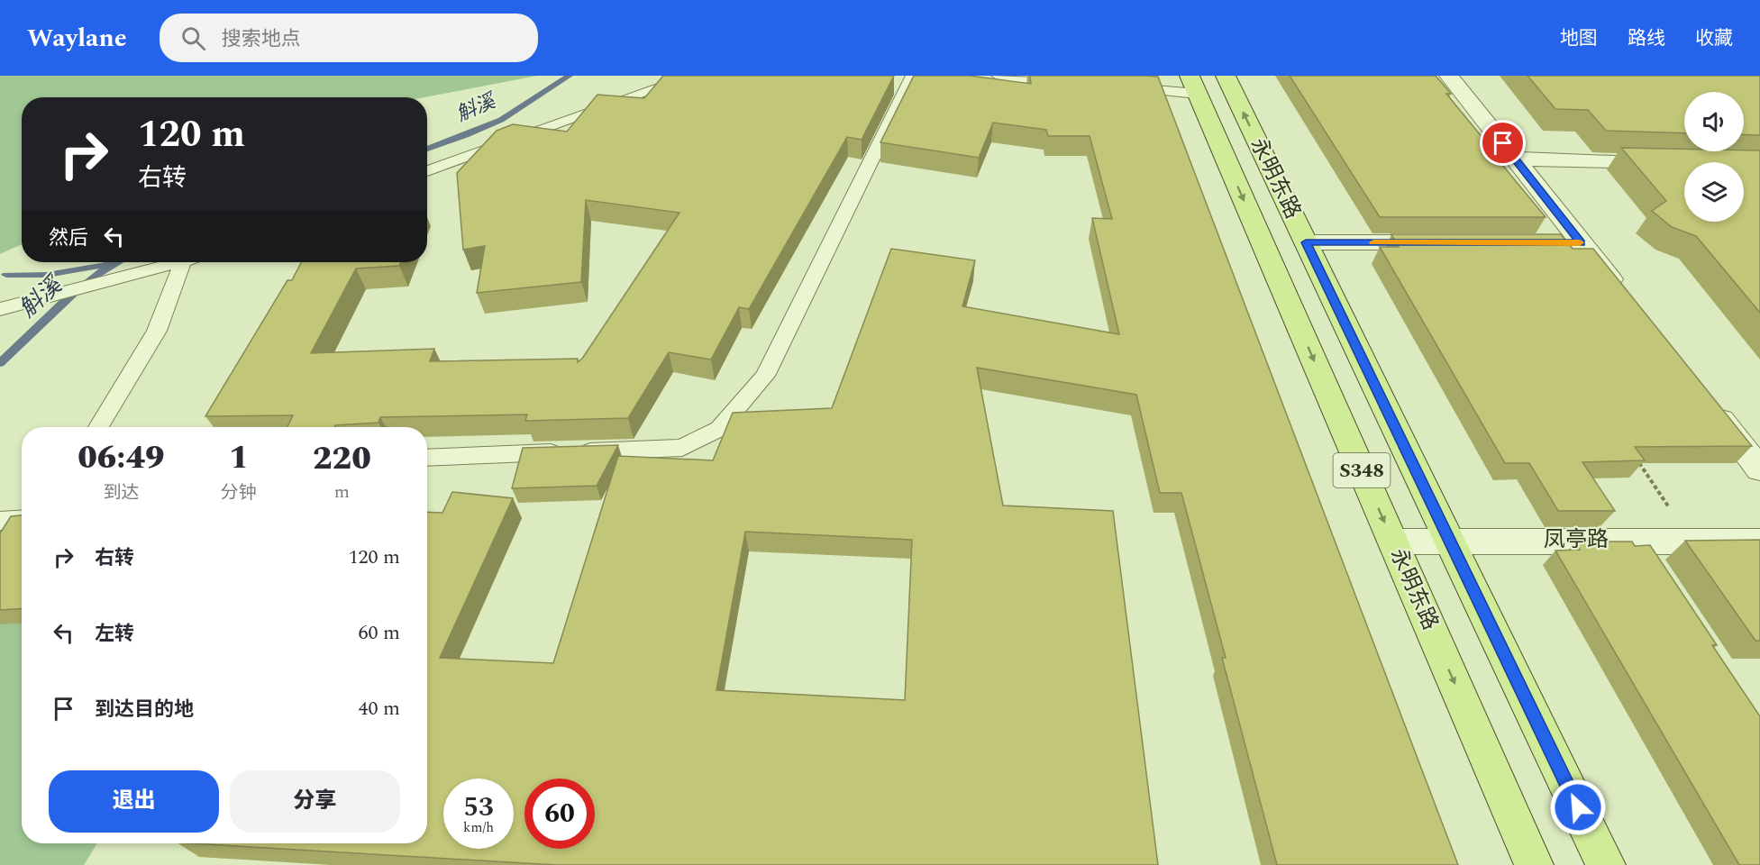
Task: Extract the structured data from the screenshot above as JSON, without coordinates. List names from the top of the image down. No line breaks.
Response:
{"streets":{"main road":["永明东路","S348"],"street":["凤亭路"]},"crossings":[["永明东路","凤亭路"]],"water":["斛溪"],"page":{"header":"Waylane","search":"搜索地点","nav":["地图","路线","收藏"],"turn":["120 m","右转"],"then":"然后","eta":["06:49","到达","1","分钟","220","m"],"list":[{"name":"右转","value":"120 m"},{"name":"左转","value":"60 m"},{"name":"到达目的地","value":"40 m"}],"buttons":["退出","分享"],"speed":"53 km/h","limit":"60"}}
